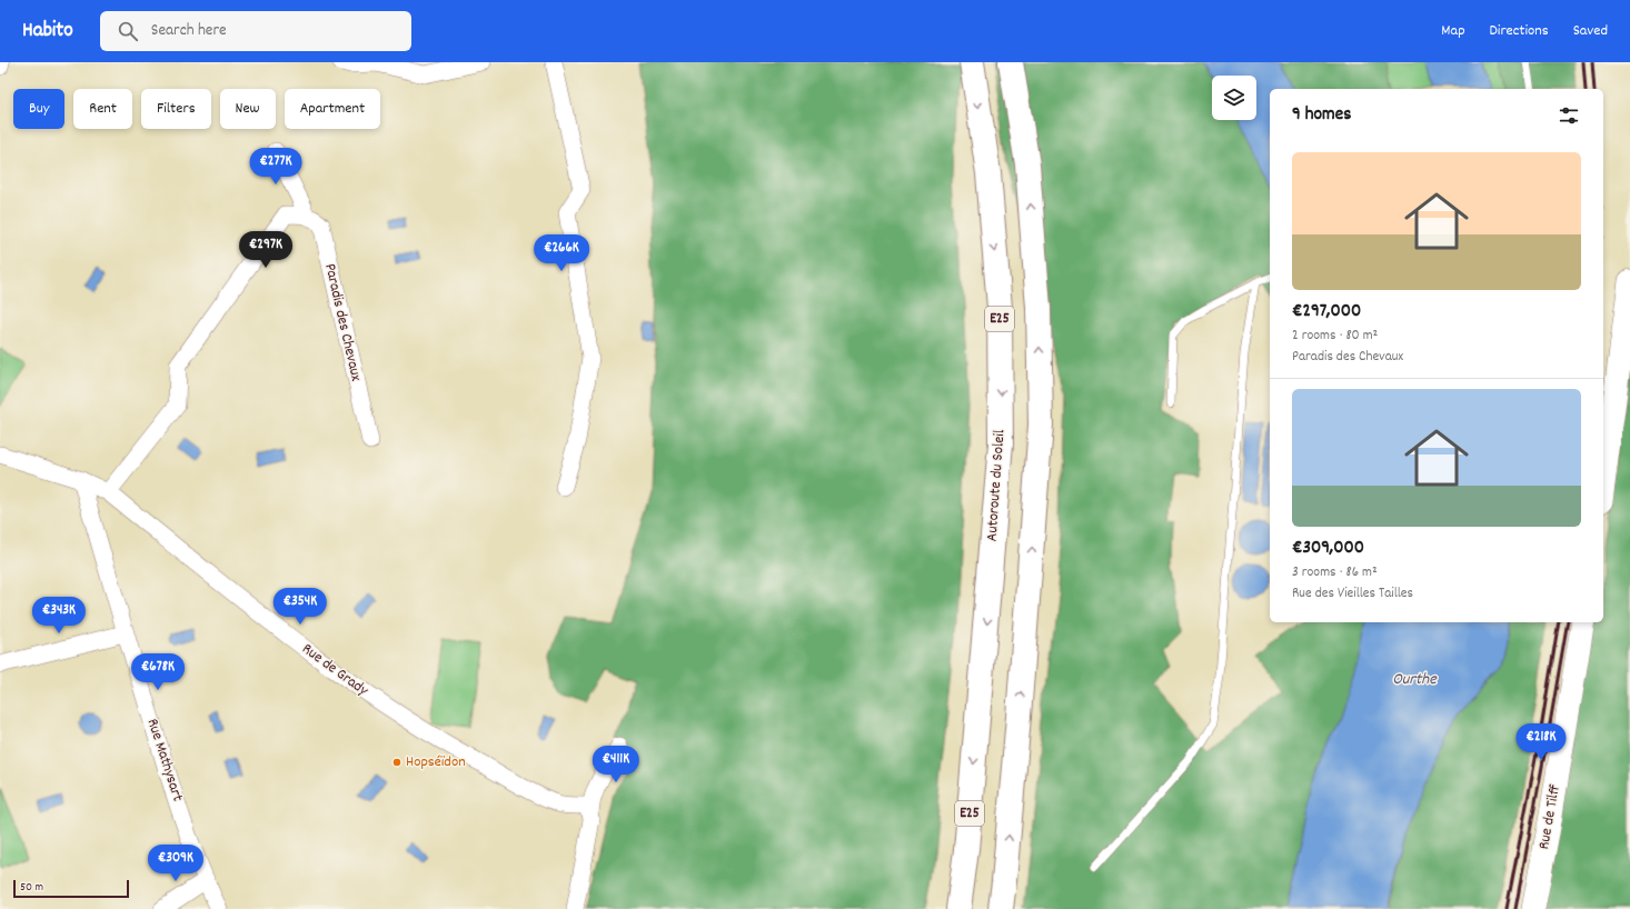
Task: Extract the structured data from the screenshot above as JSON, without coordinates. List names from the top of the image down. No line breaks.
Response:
{"streets":{"highway":["E25","Autoroute du Soleil"],"main road":["Rue de Tilff"],"street":["Paradis des Chevaux","Rue de Grady","Rue Mathysart"]},"crossings":[["Rue de Grady","Rue Mathysart"]],"water":["Ourthe"],"places":["Hopséïdon"],"scale_bar":"50 m","page":{"header":"Habito","search":"Search here","nav":["Map","Directions","Saved"],"chip":["Buy","Rent","Filters","New","Apartment"],"heading":"9 homes","list":[{"name":"€297,000","note":"2 rooms · 80 m² · Paradis des Chevaux"},{"name":"€309,000","note":"3 rooms · 86 m² · Rue des Vieilles Tailles"}],"price":["€277K","€297K","€266K","€354K","€343K","€678K","€218K","€411K","€309K"],"scale":"50 m"}}
